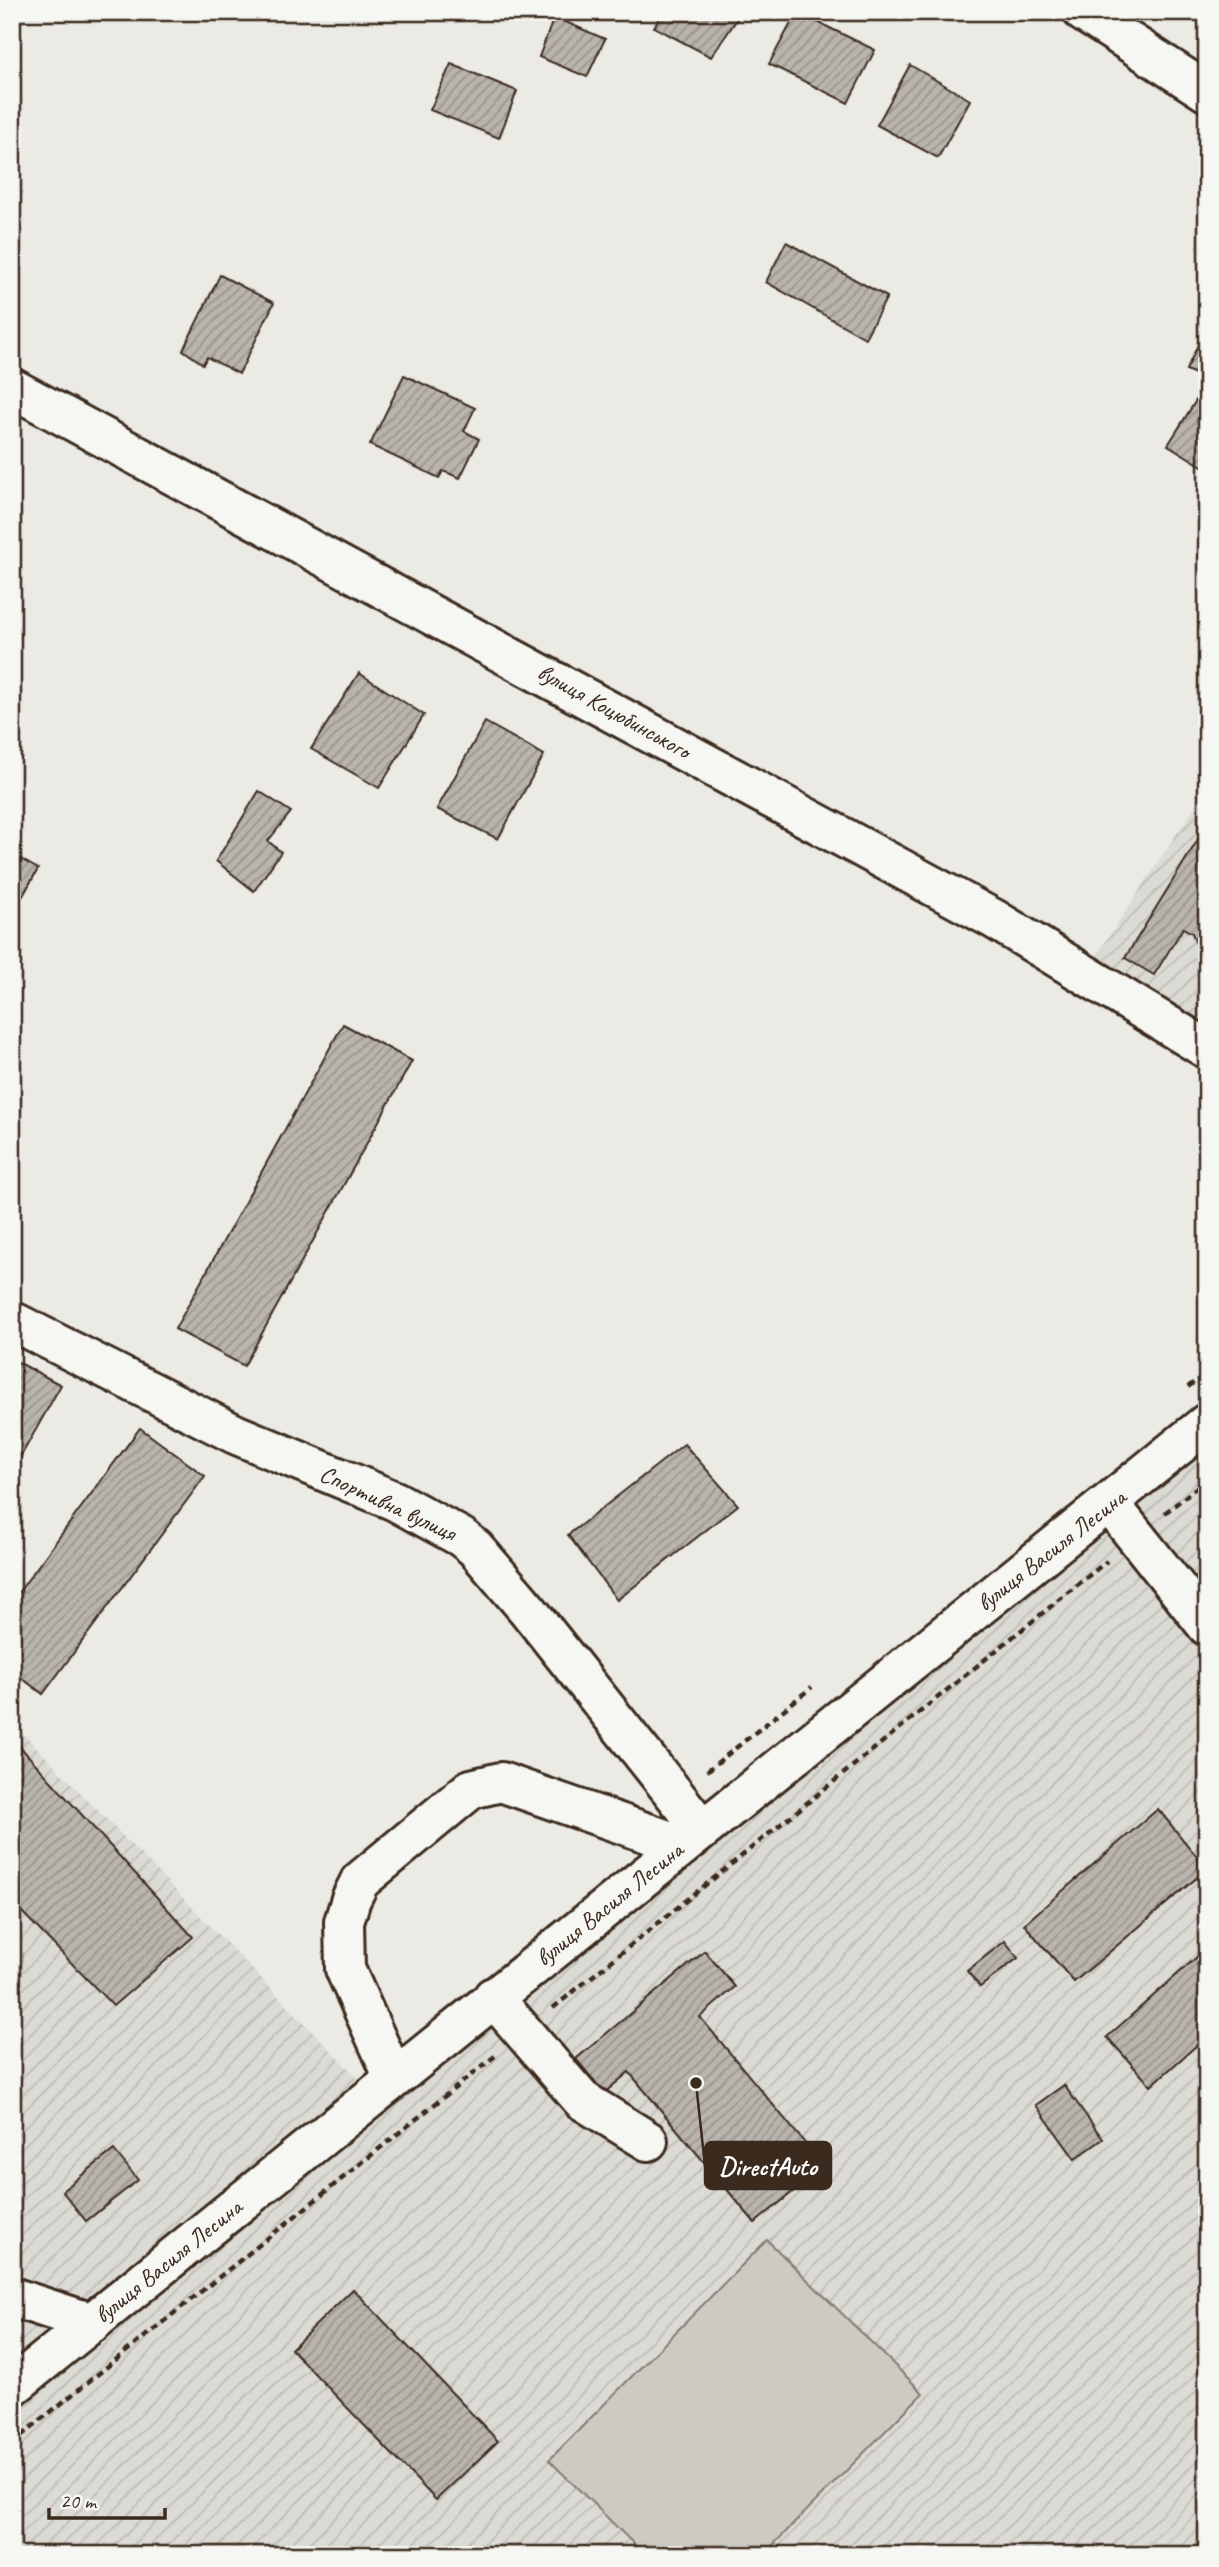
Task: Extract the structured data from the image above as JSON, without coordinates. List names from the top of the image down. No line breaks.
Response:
{"streets":{"street":["вулиця Коцюбинського","Спортивна вулиця","вулиця Василя Лесина"]},"crossings":[["Спортивна вулиця","вулиця Василя Лесина"]],"places":["DirectAuto"],"scale_bar":"20 m"}
